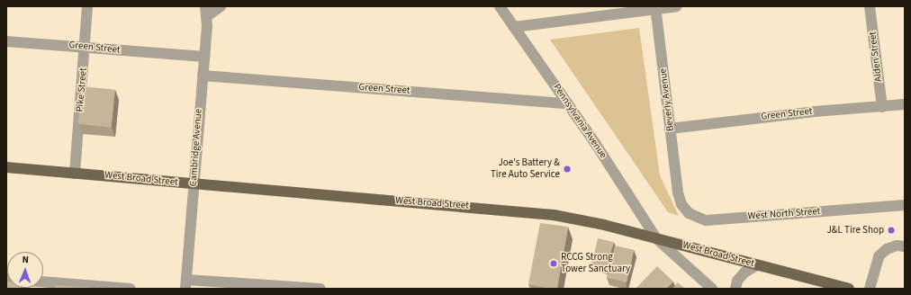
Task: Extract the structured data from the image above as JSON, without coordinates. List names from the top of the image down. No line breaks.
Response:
{"streets":{"main road":["West Broad Street"],"street":["Green Street","Alden Street","Pike Street","Beverly Avenue","Pennsylvania Avenue","Cambridge Avenue","West North Street"]},"crossings":[["Green Street","Alden Street"],["Green Street","Pike Street"],["Green Street","Beverly Avenue"],["Green Street","Pennsylvania Avenue"],["Green Street","Cambridge Avenue"],["Pike Street","West Broad Street"],["Beverly Avenue","West North Street"],["Pennsylvania Avenue","West Broad Street"],["Cambridge Avenue","West Broad Street"]],"places":["Joe's Battery & Tire Auto Service","J&L Tire Shop","RCCG Strong Tower Sanctuary"],"north":"top"}
